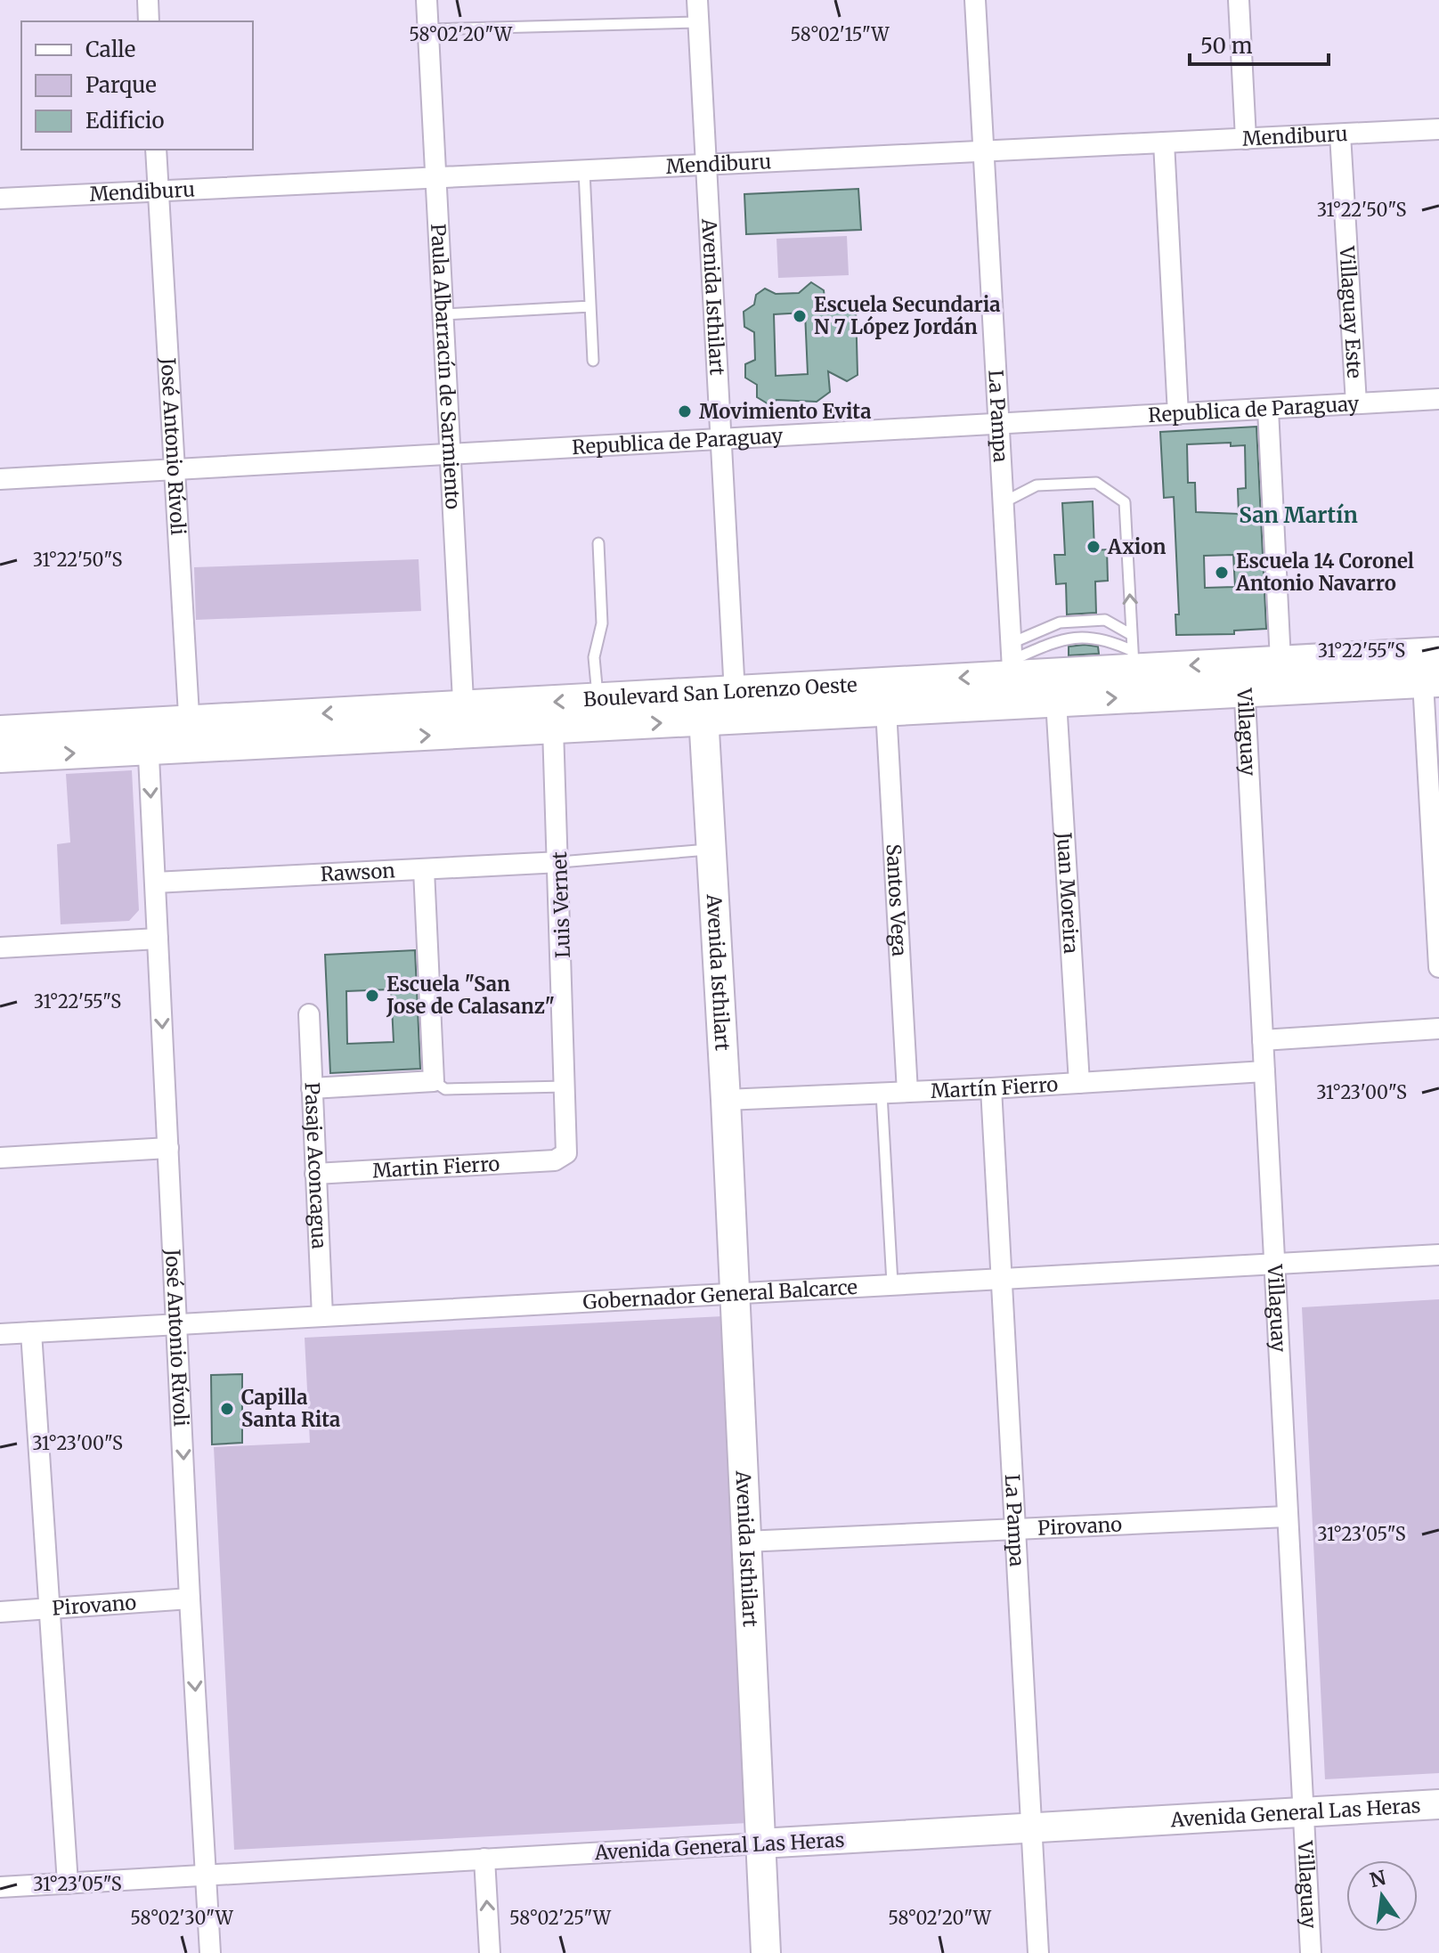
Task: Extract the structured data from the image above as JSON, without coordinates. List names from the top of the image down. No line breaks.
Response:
{"streets":{"main road":["Boulevard San Lorenzo Oeste"],"street":["Mendiburu","Avenida Isthilart","Villaguay Este","Paula Albarracín de Sarmiento","Republica de Paraguay","La Pampa","José Antonio Rívoli","Villaguay","Rawson","Juan Moreira","Santos Vega","Luis Vernet","Martín Fierro","Pasaje Aconcagua","Martin Fierro","Gobernador General Balcarce","Pirovano","Avenida General Las Heras"]},"crossings":[["Mendiburu","Avenida Isthilart"],["Mendiburu","Villaguay Este"],["Mendiburu","Paula Albarracín de Sarmiento"],["Mendiburu","La Pampa"],["Mendiburu","José Antonio Rívoli"],["Avenida Isthilart","Republica de Paraguay"],["Avenida Isthilart","Boulevard San Lorenzo Oeste"],["Avenida Isthilart","Martín Fierro"],["Avenida Isthilart","Gobernador General Balcarce"],["Avenida Isthilart","Pirovano"],["Avenida Isthilart","Avenida General Las Heras"],["Villaguay Este","Republica de Paraguay"],["Paula Albarracín de Sarmiento","Republica de Paraguay"],["Paula Albarracín de Sarmiento","Boulevard San Lorenzo Oeste"],["Republica de Paraguay","La Pampa"],["Republica de Paraguay","José Antonio Rívoli"],["La Pampa","Boulevard San Lorenzo Oeste"],["La Pampa","Martín Fierro"],["La Pampa","Gobernador General Balcarce"],["La Pampa","Pirovano"],["La Pampa","Avenida General Las Heras"],["José Antonio Rívoli","Boulevard San Lorenzo Oeste"],["José Antonio Rívoli","Rawson"],["José Antonio Rívoli","Gobernador General Balcarce"],["José Antonio Rívoli","Pirovano"],["José Antonio Rívoli","Avenida General Las Heras"],["Boulevard San Lorenzo Oeste","Villaguay"],["Boulevard San Lorenzo Oeste","Juan Moreira"],["Boulevard San Lorenzo Oeste","Santos Vega"],["Boulevard San Lorenzo Oeste","Luis Vernet"],["Villaguay","Martín Fierro"],["Villaguay","Gobernador General Balcarce"],["Villaguay","Pirovano"],["Villaguay","Avenida General Las Heras"],["Rawson","Luis Vernet"],["Juan Moreira","Martín Fierro"],["Santos Vega","Martín Fierro"],["Luis Vernet","Martin Fierro"],["Pasaje Aconcagua","Martin Fierro"],["Pasaje Aconcagua","Gobernador General Balcarce"]],"districts":["San Martín"],"places":["Escuela Secundaria N 7 López Jordán","Movimiento Evita","Axion","Escuela 14 Coronel Antonio Navarro","Escuela \"San Jose de Calasanz\"","Capilla Santa Rita"],"legend":["Calle","Parque","Edificio"],"scale_bar":"50 m","north":"top","coordinates":["58°02'20\"W","58°02'15\"W","31°22'50\"S","31°22'55\"S","31°23'00\"S","31°23'05\"S","58°02'30\"W","58°02'25\"W"]}
